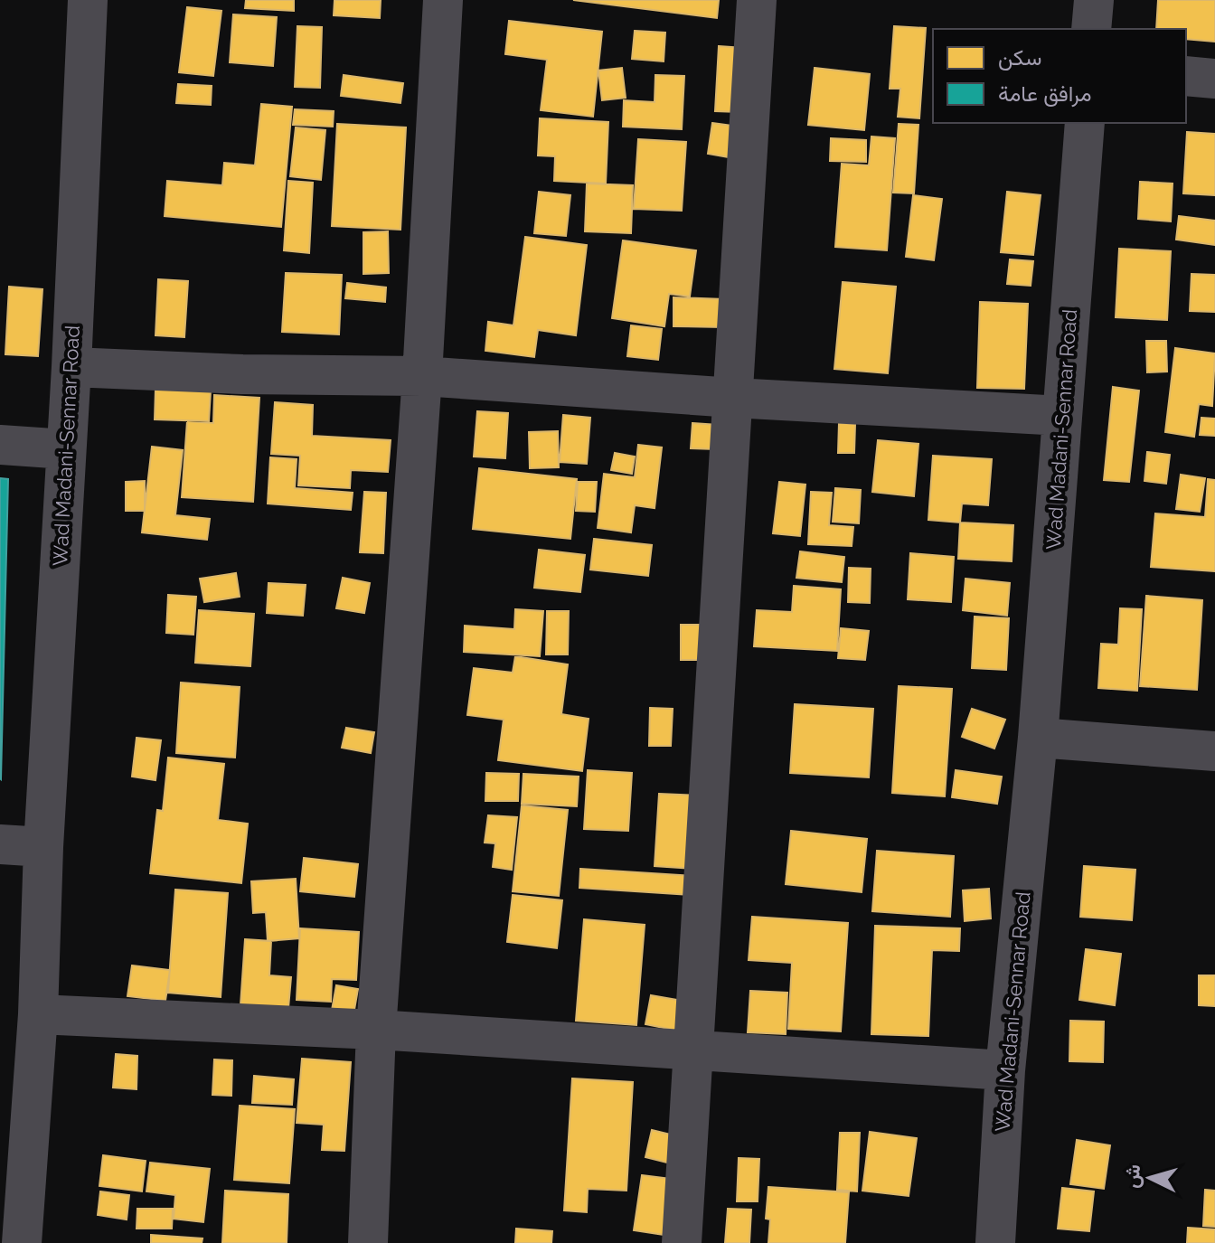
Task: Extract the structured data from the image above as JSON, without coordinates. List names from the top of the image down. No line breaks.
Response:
{"streets":{"street":["Wad Madani-Sennar Road"]},"legend":["سكن","مرافق عامة"],"north":"left"}
